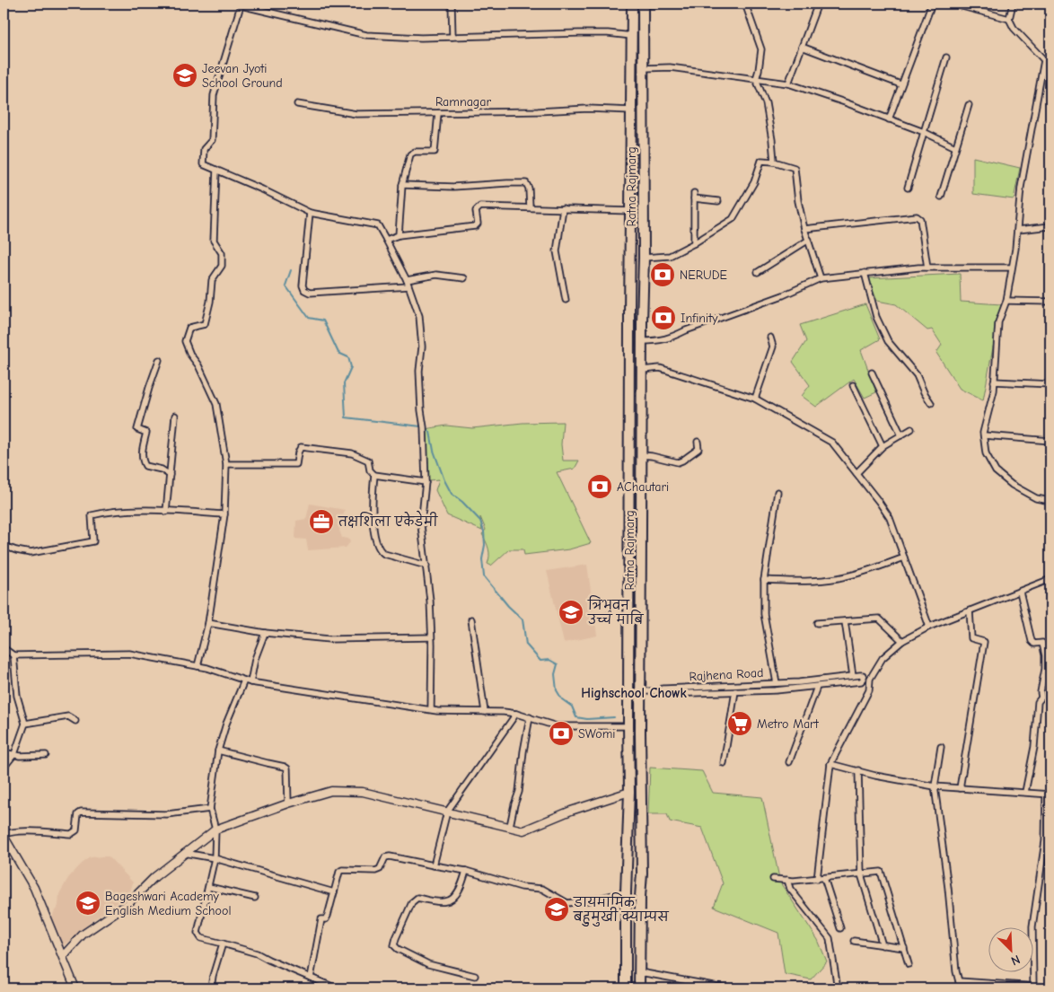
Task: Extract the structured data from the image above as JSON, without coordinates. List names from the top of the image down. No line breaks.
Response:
{"streets":{"highway":["Ratna Rajmarg"],"street":["Ramnagar","Rajhena Road"]},"crossings":[["Ramnagar","Ratna Rajmarg"],["Ratna Rajmarg","Rajhena Road"]],"districts":["Highschool Chowk"],"places":{"school or university":["Jeevan Jyoti School Ground","त्रिभुवन उच्च माबि","Bageshwari Academy English Medium School","डायमामिक बहुमुखी क्याम्पस"],"bank":["NERUDE","Infinity","AChautari","SWomi"],"office":["तक्षशिला एकेडेमी"],"supermarket":["Metro Mart"]},"north":"bottom right"}
